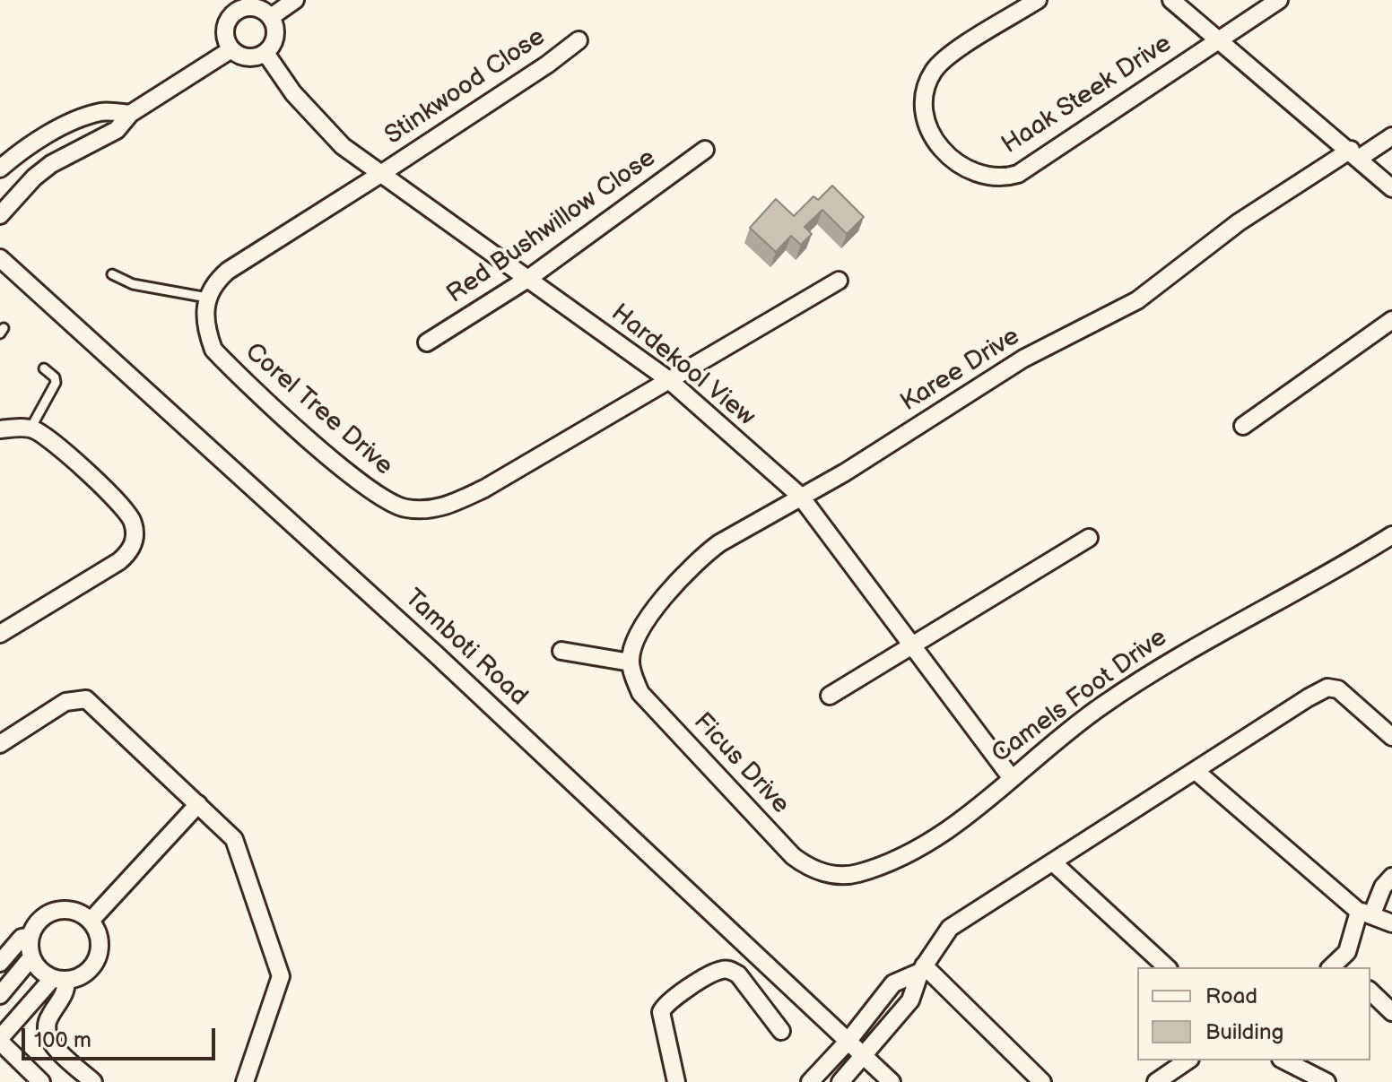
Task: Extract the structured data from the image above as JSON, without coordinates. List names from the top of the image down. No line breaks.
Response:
{"streets":{"street":["Stinkwood Close","Haak Steek Drive","Red Bushwillow Close","Hardekool View","Karee Drive","Corel Tree Drive","Tamboti Road","Camels Foot Drive","Ficus Drive"]},"crossings":[["Stinkwood Close","Hardekool View"],["Red Bushwillow Close","Hardekool View"],["Hardekool View","Karee Drive"],["Hardekool View","Corel Tree Drive"],["Hardekool View","Camels Foot Drive"],["Karee Drive","Ficus Drive"],["Camels Foot Drive","Ficus Drive"]],"legend":["Road","Building"],"scale_bar":"100 m"}
